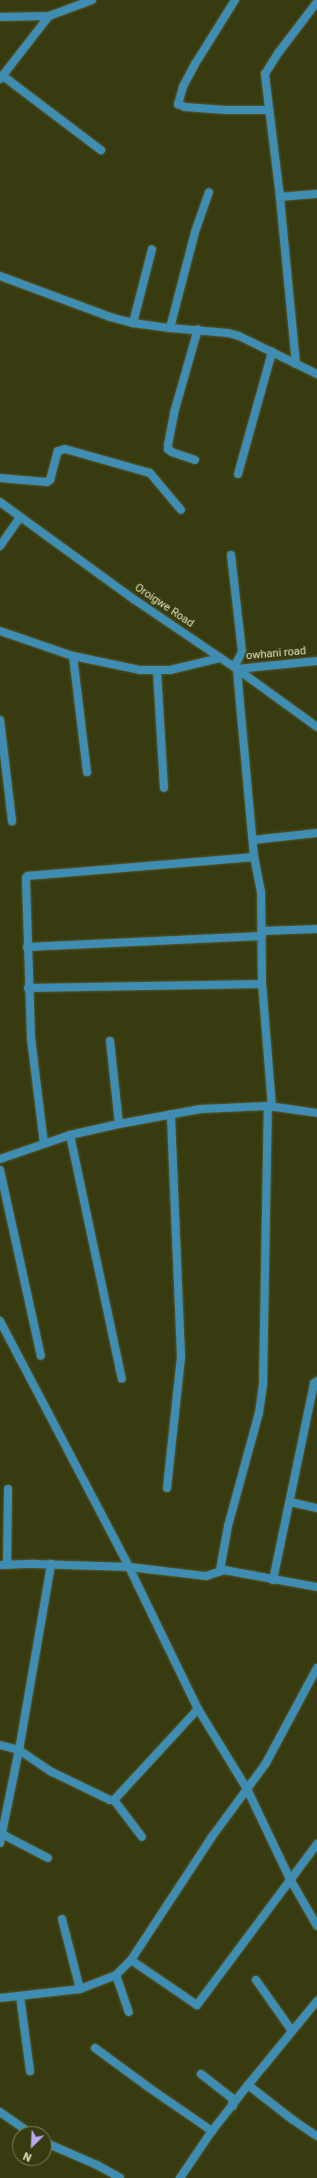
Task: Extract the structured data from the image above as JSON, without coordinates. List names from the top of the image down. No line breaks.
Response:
{"streets":{"street":["Oroigwe Road","owhani road"]},"crossings":[["Oroigwe Road","owhani road"]],"north":"bottom left"}
